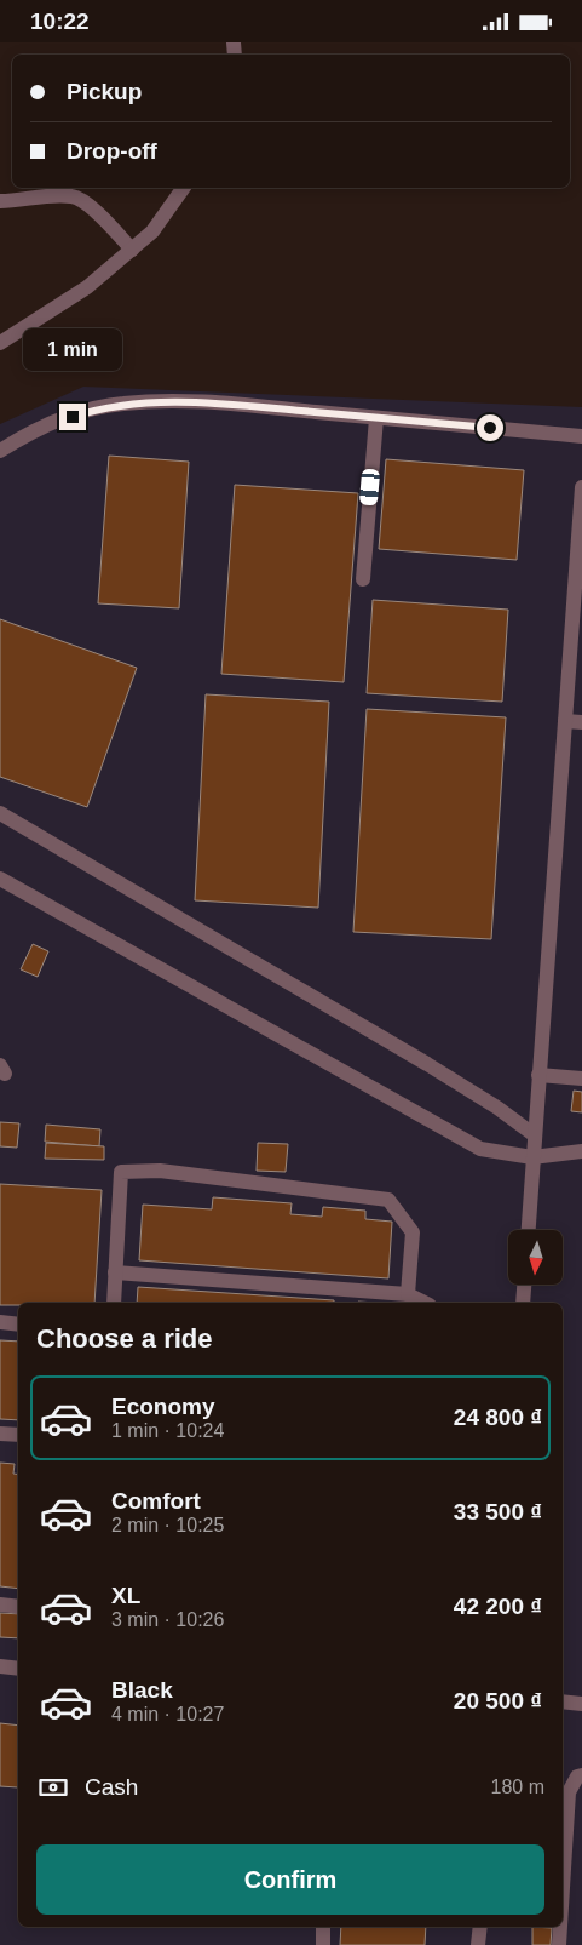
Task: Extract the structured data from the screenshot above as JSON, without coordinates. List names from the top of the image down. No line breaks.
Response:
{"north":"bottom","page":{"status":"10:22","banner":["Pickup","Drop-off"],"bubble":"1 min","heading":"Choose a ride","list":[{"name":"Economy","note":"1 min · 10:24","value":"24 800 ₫"},{"name":"Comfort","note":"2 min · 10:25","value":"33 500 ₫"},{"name":"XL","note":"3 min · 10:26","value":"42 200 ₫"},{"name":"Black","note":"4 min · 10:27","value":"20 500 ₫"}],"pay":["Cash","180 m"],"buttons":"Confirm"}}
